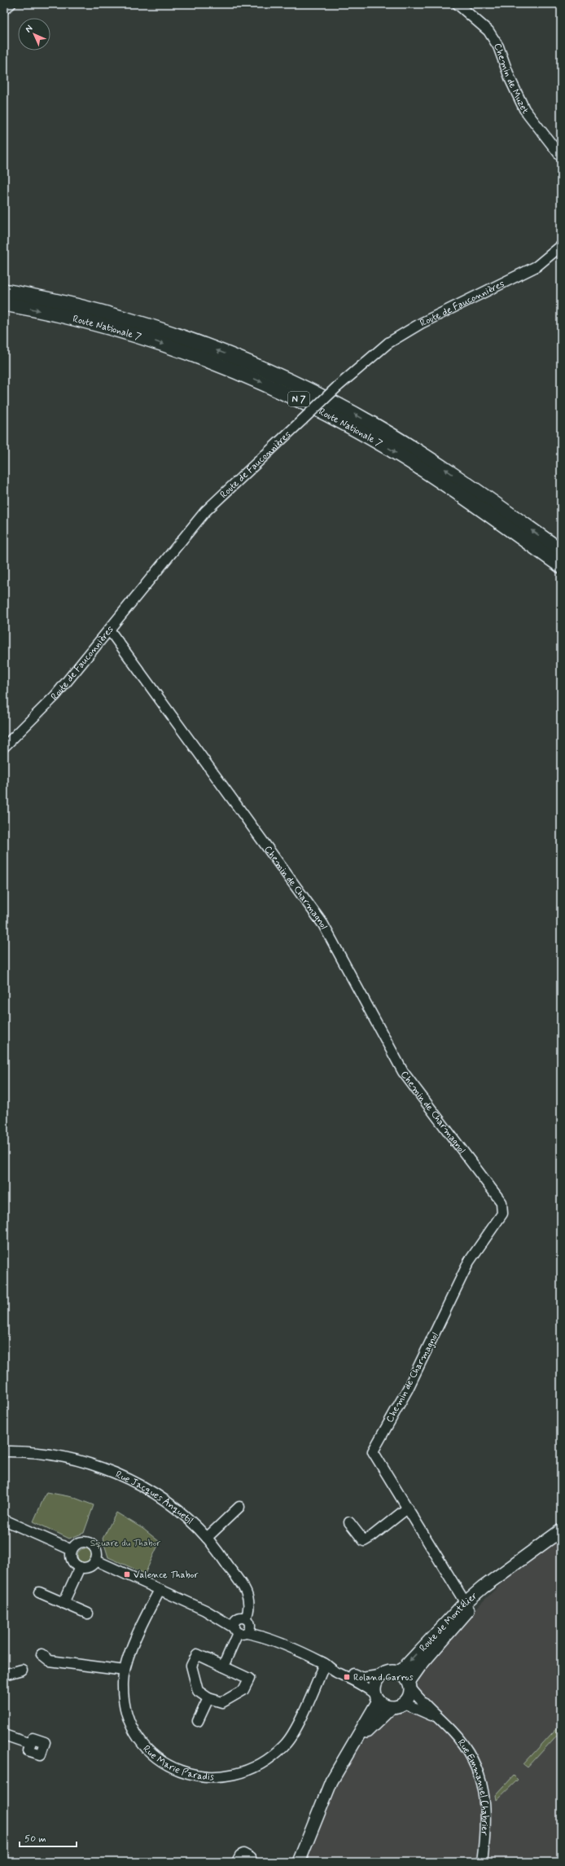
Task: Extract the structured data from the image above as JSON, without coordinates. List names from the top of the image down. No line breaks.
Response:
{"streets":{"highway":["Route Nationale 7","N 7"],"main road":["Route de Montélier"],"street":["Chemin de Muzet","Route de Fauconnières","Chemin de Charmagnol","Rue Jacques Anquetil","Rue Marie Paradis","Rue Emmanuel Chabrier"]},"crossings":[["Route de Fauconnières","Chemin de Charmagnol"],["Chemin de Charmagnol","Route de Montélier"],["Route de Montélier","Rue Emmanuel Chabrier"]],"parks":["Square du Thabor"],"places":{"transit":["Valence Thabor","Roland Garros"]},"scale_bar":"50 m","north":"top left"}
